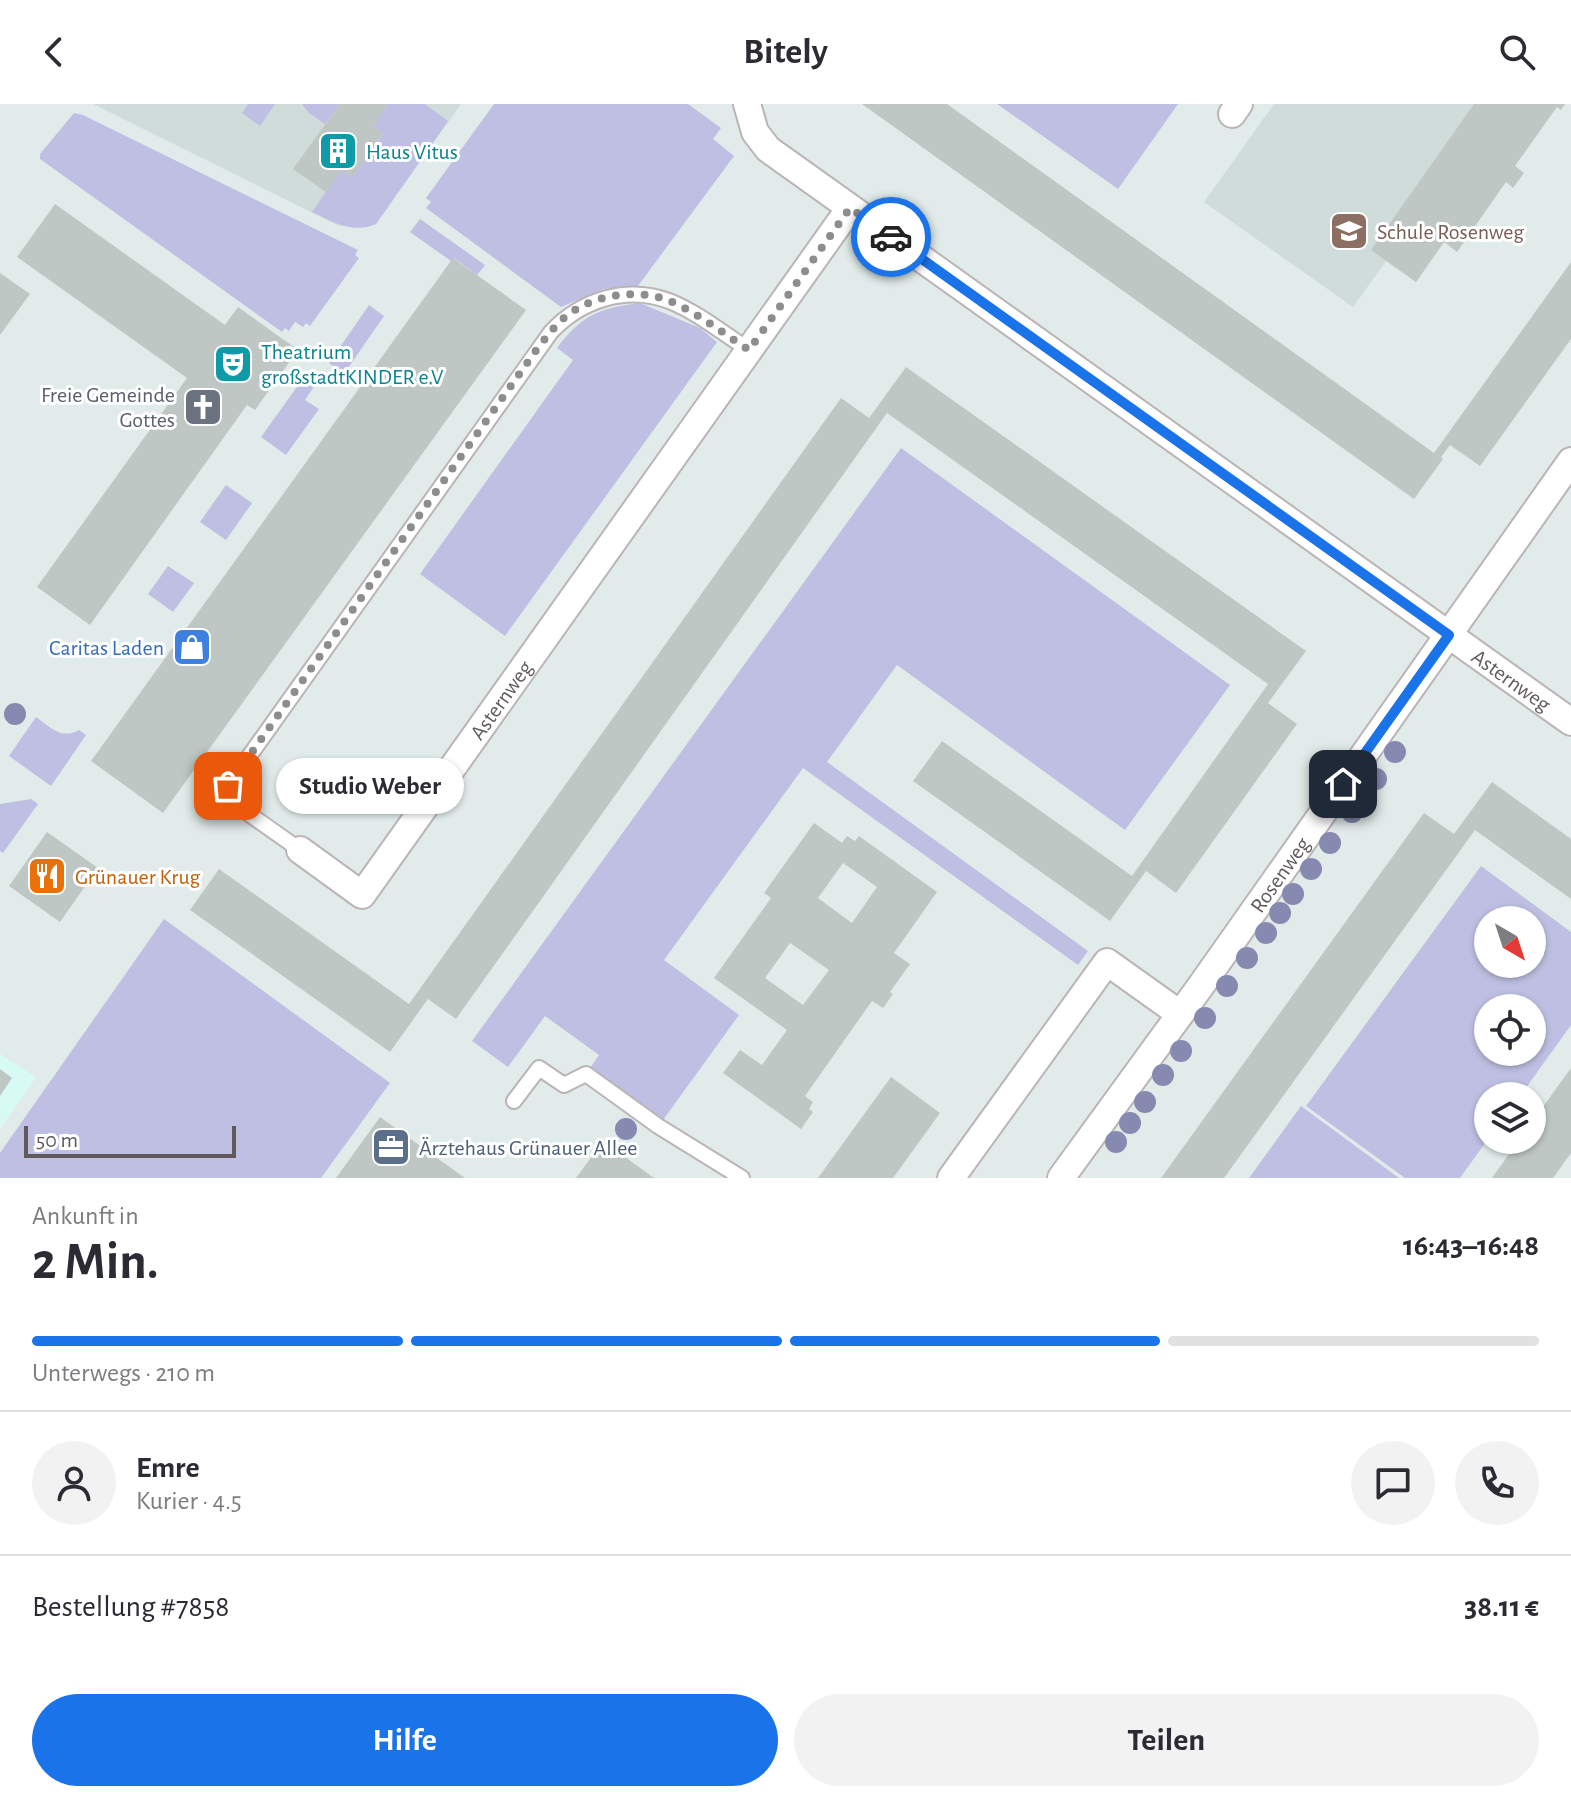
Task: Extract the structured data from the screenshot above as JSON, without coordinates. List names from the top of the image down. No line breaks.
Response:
{"streets":{"street":["Asternweg","Rosenweg"]},"crossings":[["Asternweg","Rosenweg"]],"places":{"building":["Haus Vitus"],"school or university":["Schule Rosenweg"],"theatre":["Theatrium großstadtKINDER e.V"],"church":["Freie Gemeinde Gottes"],"shop":["Caritas Laden"],"other":["Studio Weber"],"restaurant":["Grünauer Krug"],"office":["Ärztehaus Grünauer Allee"]},"scale_bar":"50 m","north":"bottom right","page":{"header":"Bitely","bubble":"Studio Weber","scale":"50 m","heading":["2 Min.","Ankunft in","16:43–16:48"],"panel":["Emre","Kurier · 4.5","Bestellung #7858","38.11 €"],"bar":"Unterwegs · 210 m","buttons":["Hilfe","Teilen"]}}
